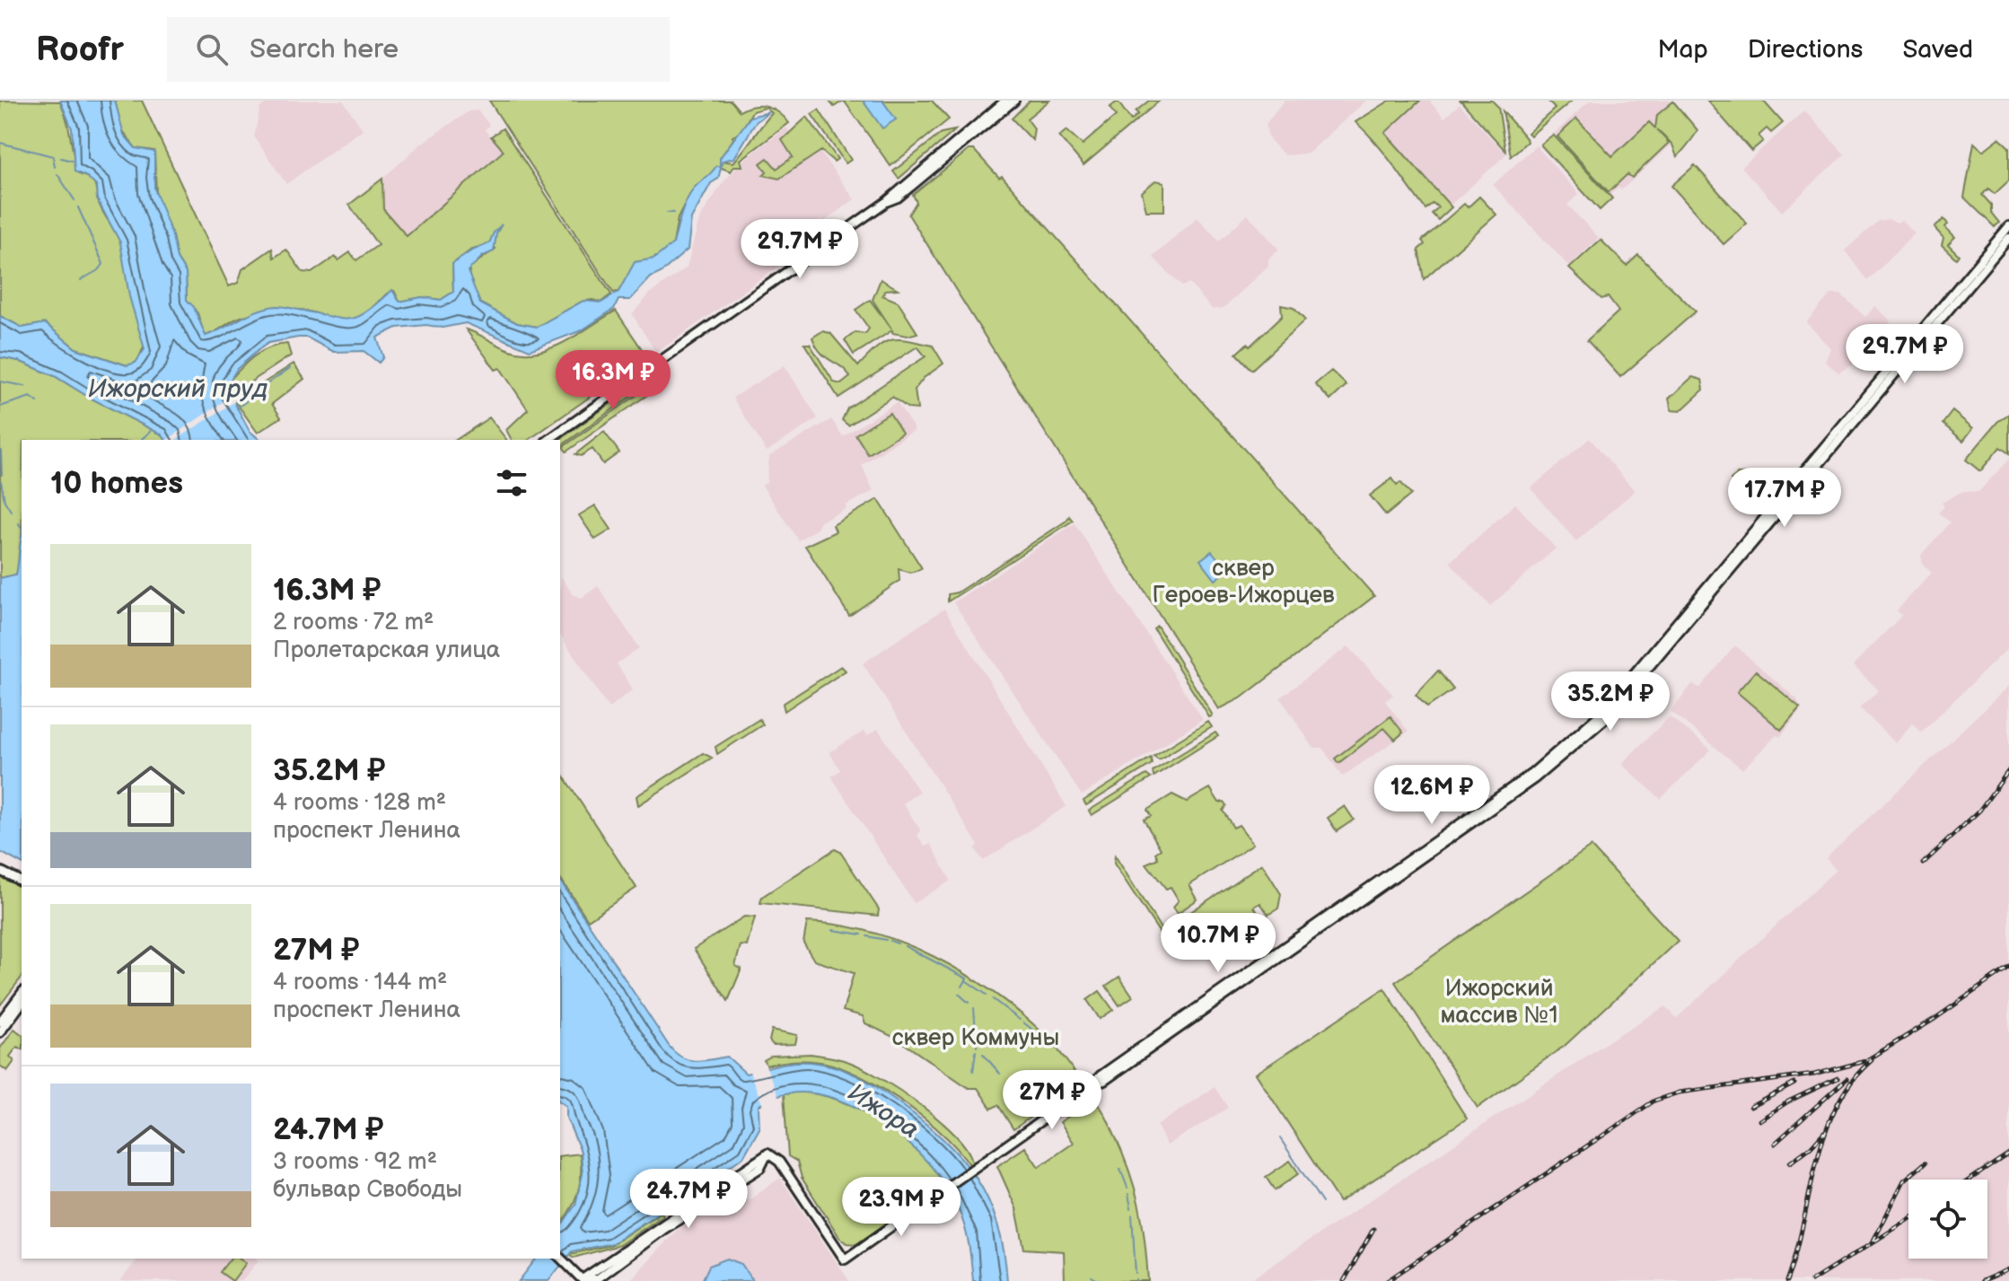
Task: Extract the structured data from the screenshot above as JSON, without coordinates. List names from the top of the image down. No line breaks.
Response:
{"water":["Ижорский пруд","Ижора"],"parks":["сквер Героев-Ижорцев","Ижорский массив №1","сквер Коммуны"],"page":{"header":"Roofr","search":"Search here","nav":["Map","Directions","Saved"],"price":["29.7M ₽","29.7M ₽","16.3M ₽","17.7M ₽","35.2M ₽","12.6M ₽","10.7M ₽","27M ₽","24.7M ₽","23.9M ₽"],"heading":"10 homes","list":[{"name":"16.3M ₽","note":"2 rooms · 72 m² · Пролетарская улица"},{"name":"35.2M ₽","note":"4 rooms · 128 m² · проспект Ленина"},{"name":"27M ₽","note":"4 rooms · 144 m² · проспект Ленина"},{"name":"24.7M ₽","note":"3 rooms · 92 m² · бульвар Свободы"}]}}
